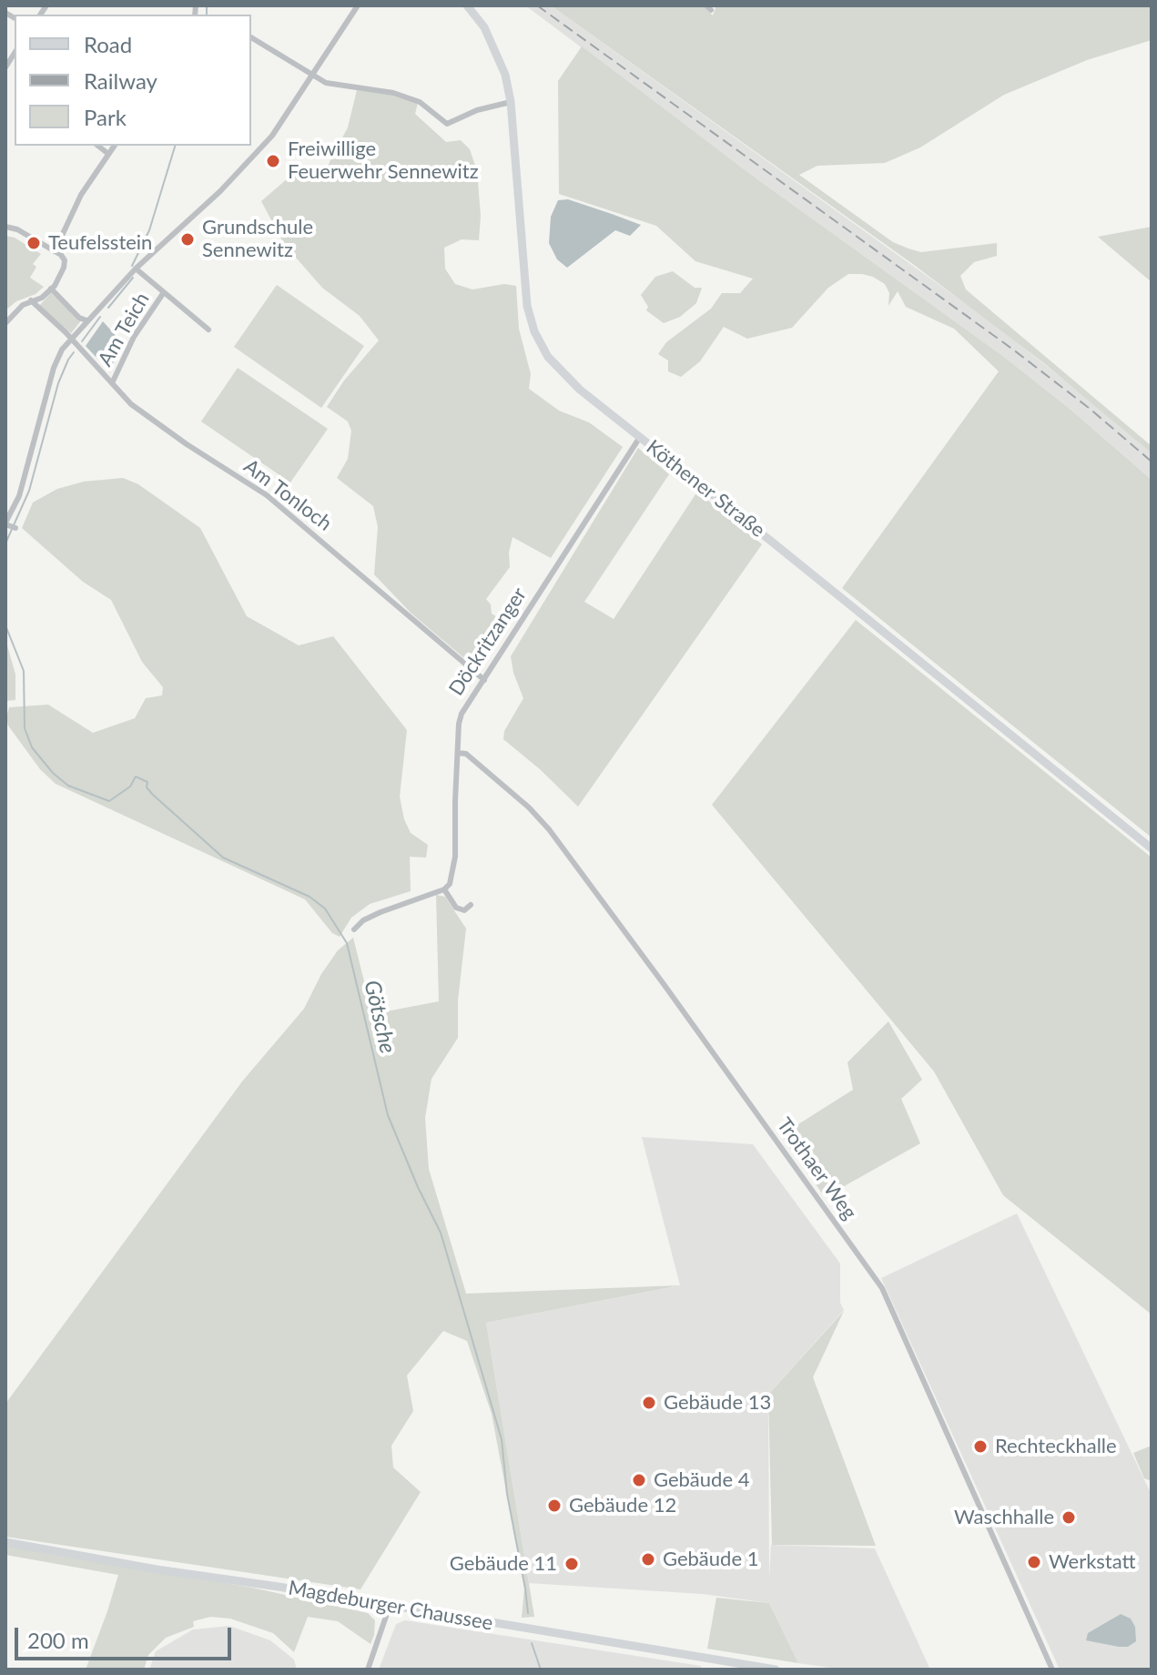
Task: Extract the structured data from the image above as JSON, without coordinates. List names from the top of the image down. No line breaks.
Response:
{"streets":{"main road":["Köthener Straße","Magdeburger Chaussee"],"street":["Am Teich","Am Tonloch","Döckritzanger","Trothaer Weg"]},"crossings":[["Am Teich","Am Tonloch"],["Köthener Straße","Döckritzanger"],["Am Tonloch","Döckritzanger"],["Döckritzanger","Trothaer Weg"]],"water":["Götsche"],"places":["Freiwillige Feuerwehr Sennewitz","Grundschule Sennewitz","Teufelsstein","Gebäude 13","Rechteckhalle","Gebäude 4","Gebäude 12","Waschhalle","Gebäude 1","Werkstatt","Gebäude 11"],"legend":["Road","Railway","Park"],"scale_bar":"200 m"}
